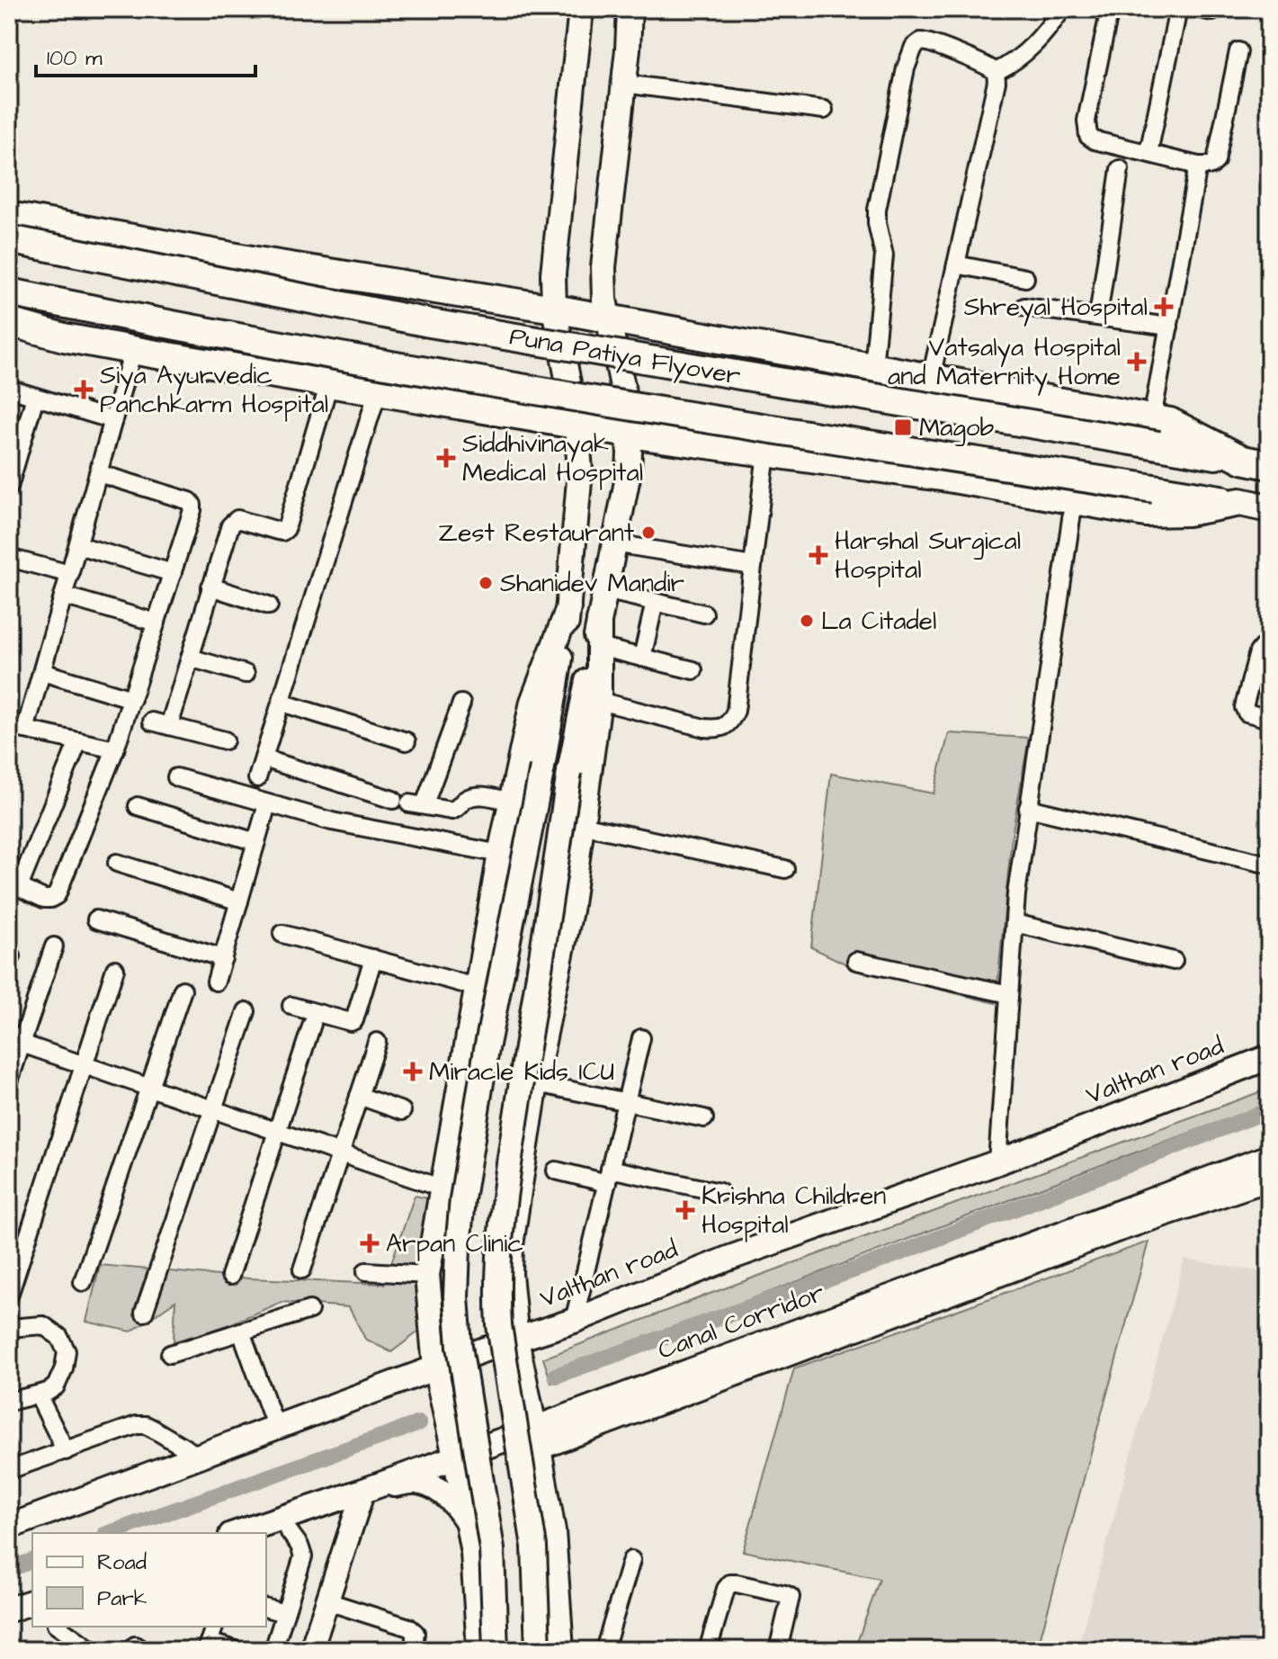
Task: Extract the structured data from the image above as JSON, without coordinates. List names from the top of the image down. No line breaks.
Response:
{"streets":{"highway":["Puna Patiya Flyover"],"main road":["Valthan road","Canal Corridor"]},"places":{"health":["Shreyal Hospital","Vatsalya Hospital and Maternity Home","Siya Ayurvedic Panchkarm Hospital","Siddhivinayak Medical Hospital","Harshal Surgical Hospital","Miracle Kids ICU","Krishna Children Hospital","Arpan Clinic"],"transit":["Magob"],"other":["Zest Restaurant","Shanidev Mandir","La Citadel"]},"legend":["Road","Park"],"scale_bar":"100 m"}
